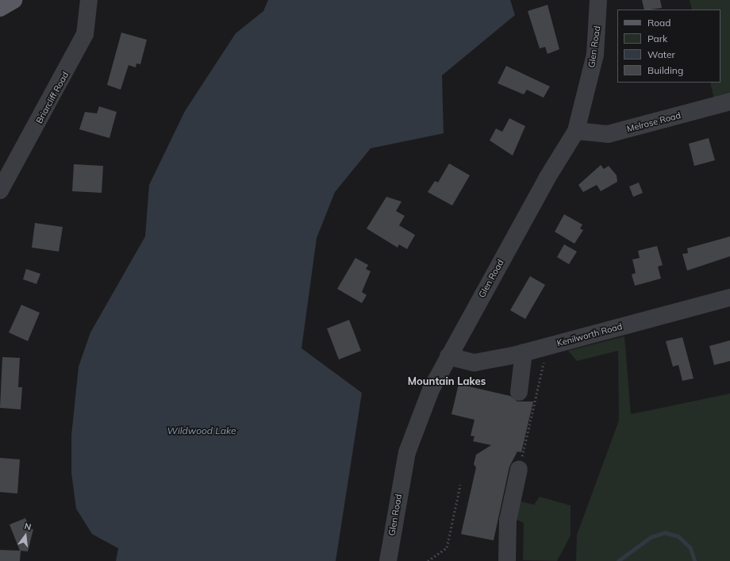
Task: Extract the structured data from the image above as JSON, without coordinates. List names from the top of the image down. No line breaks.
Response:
{"streets":{"street":["Glen Road","Briarcliff Road","Melrose Road","Kenilworth Road"]},"crossings":[["Glen Road","Melrose Road"],["Glen Road","Kenilworth Road"]],"districts":["Mountain Lakes"],"water":["Wildwood Lake"],"legend":["Road","Park","Water","Building"],"north":"top"}
